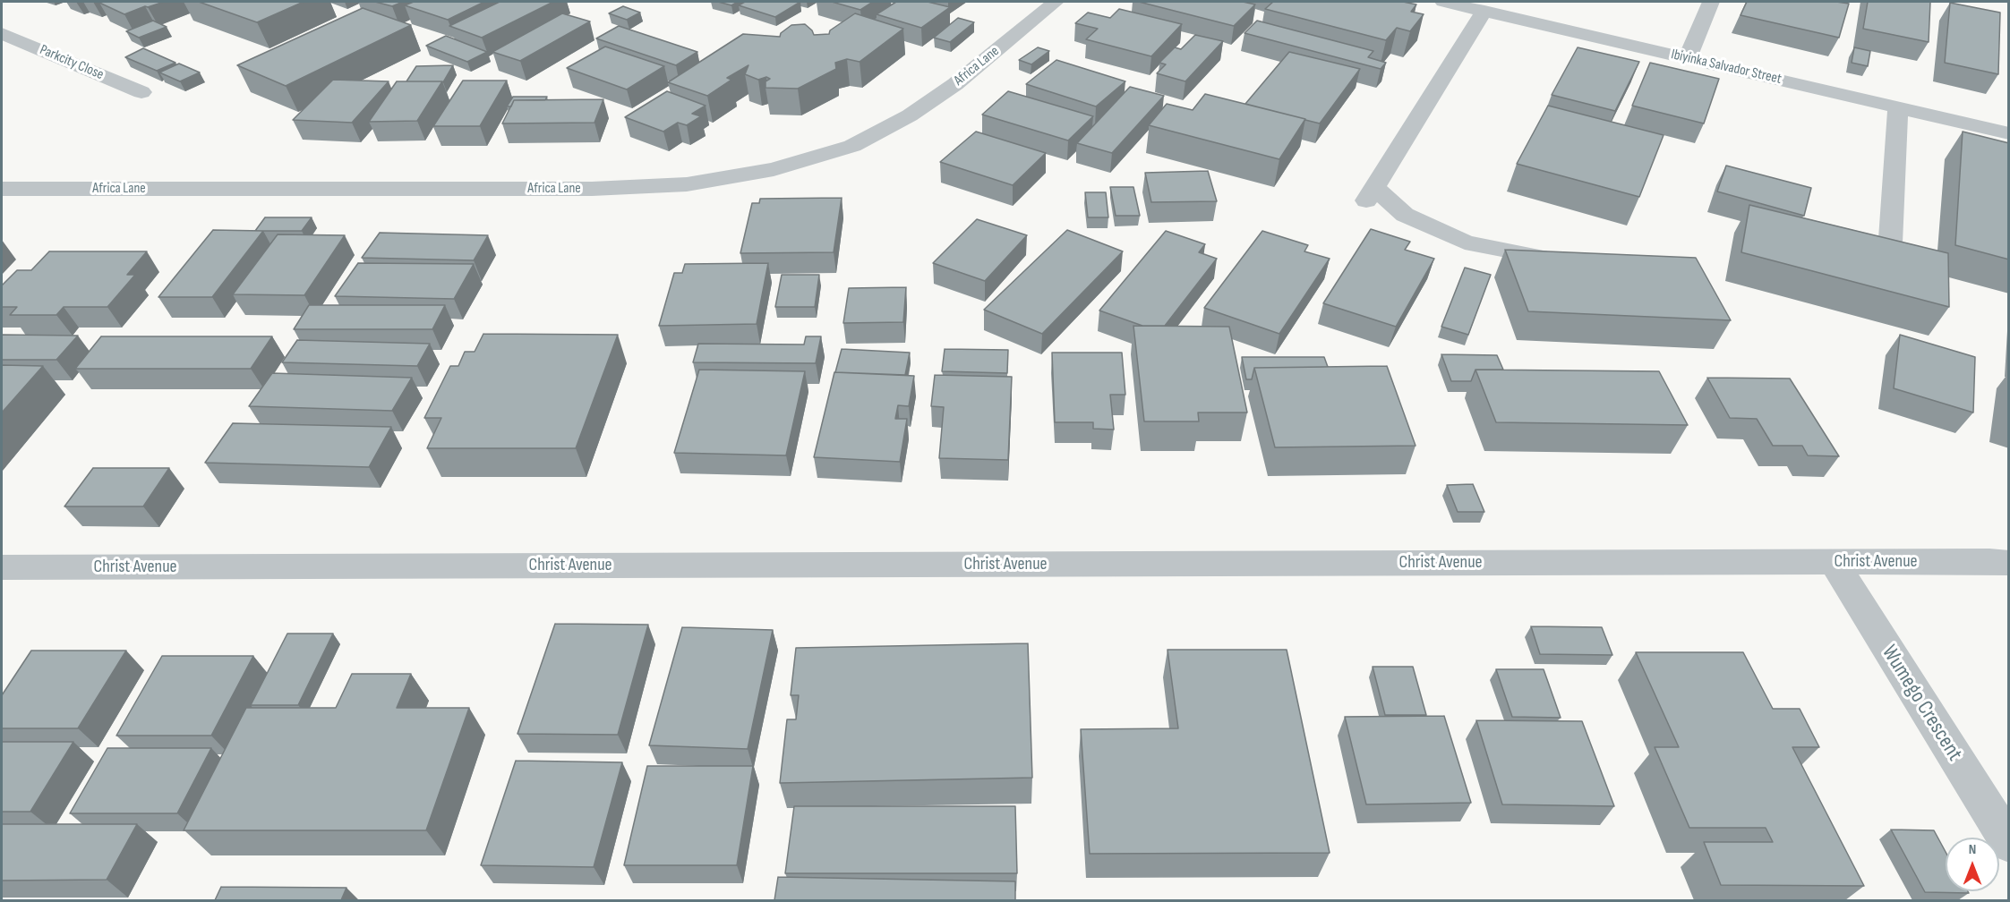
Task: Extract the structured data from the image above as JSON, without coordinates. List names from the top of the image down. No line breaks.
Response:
{"streets":{"street":["Parkcity Close","Africa Lane","Ibiyinka Salvador Street","Christ Avenue","Wumego Crescent"]},"crossings":[["Christ Avenue","Wumego Crescent"]],"north":"top"}
